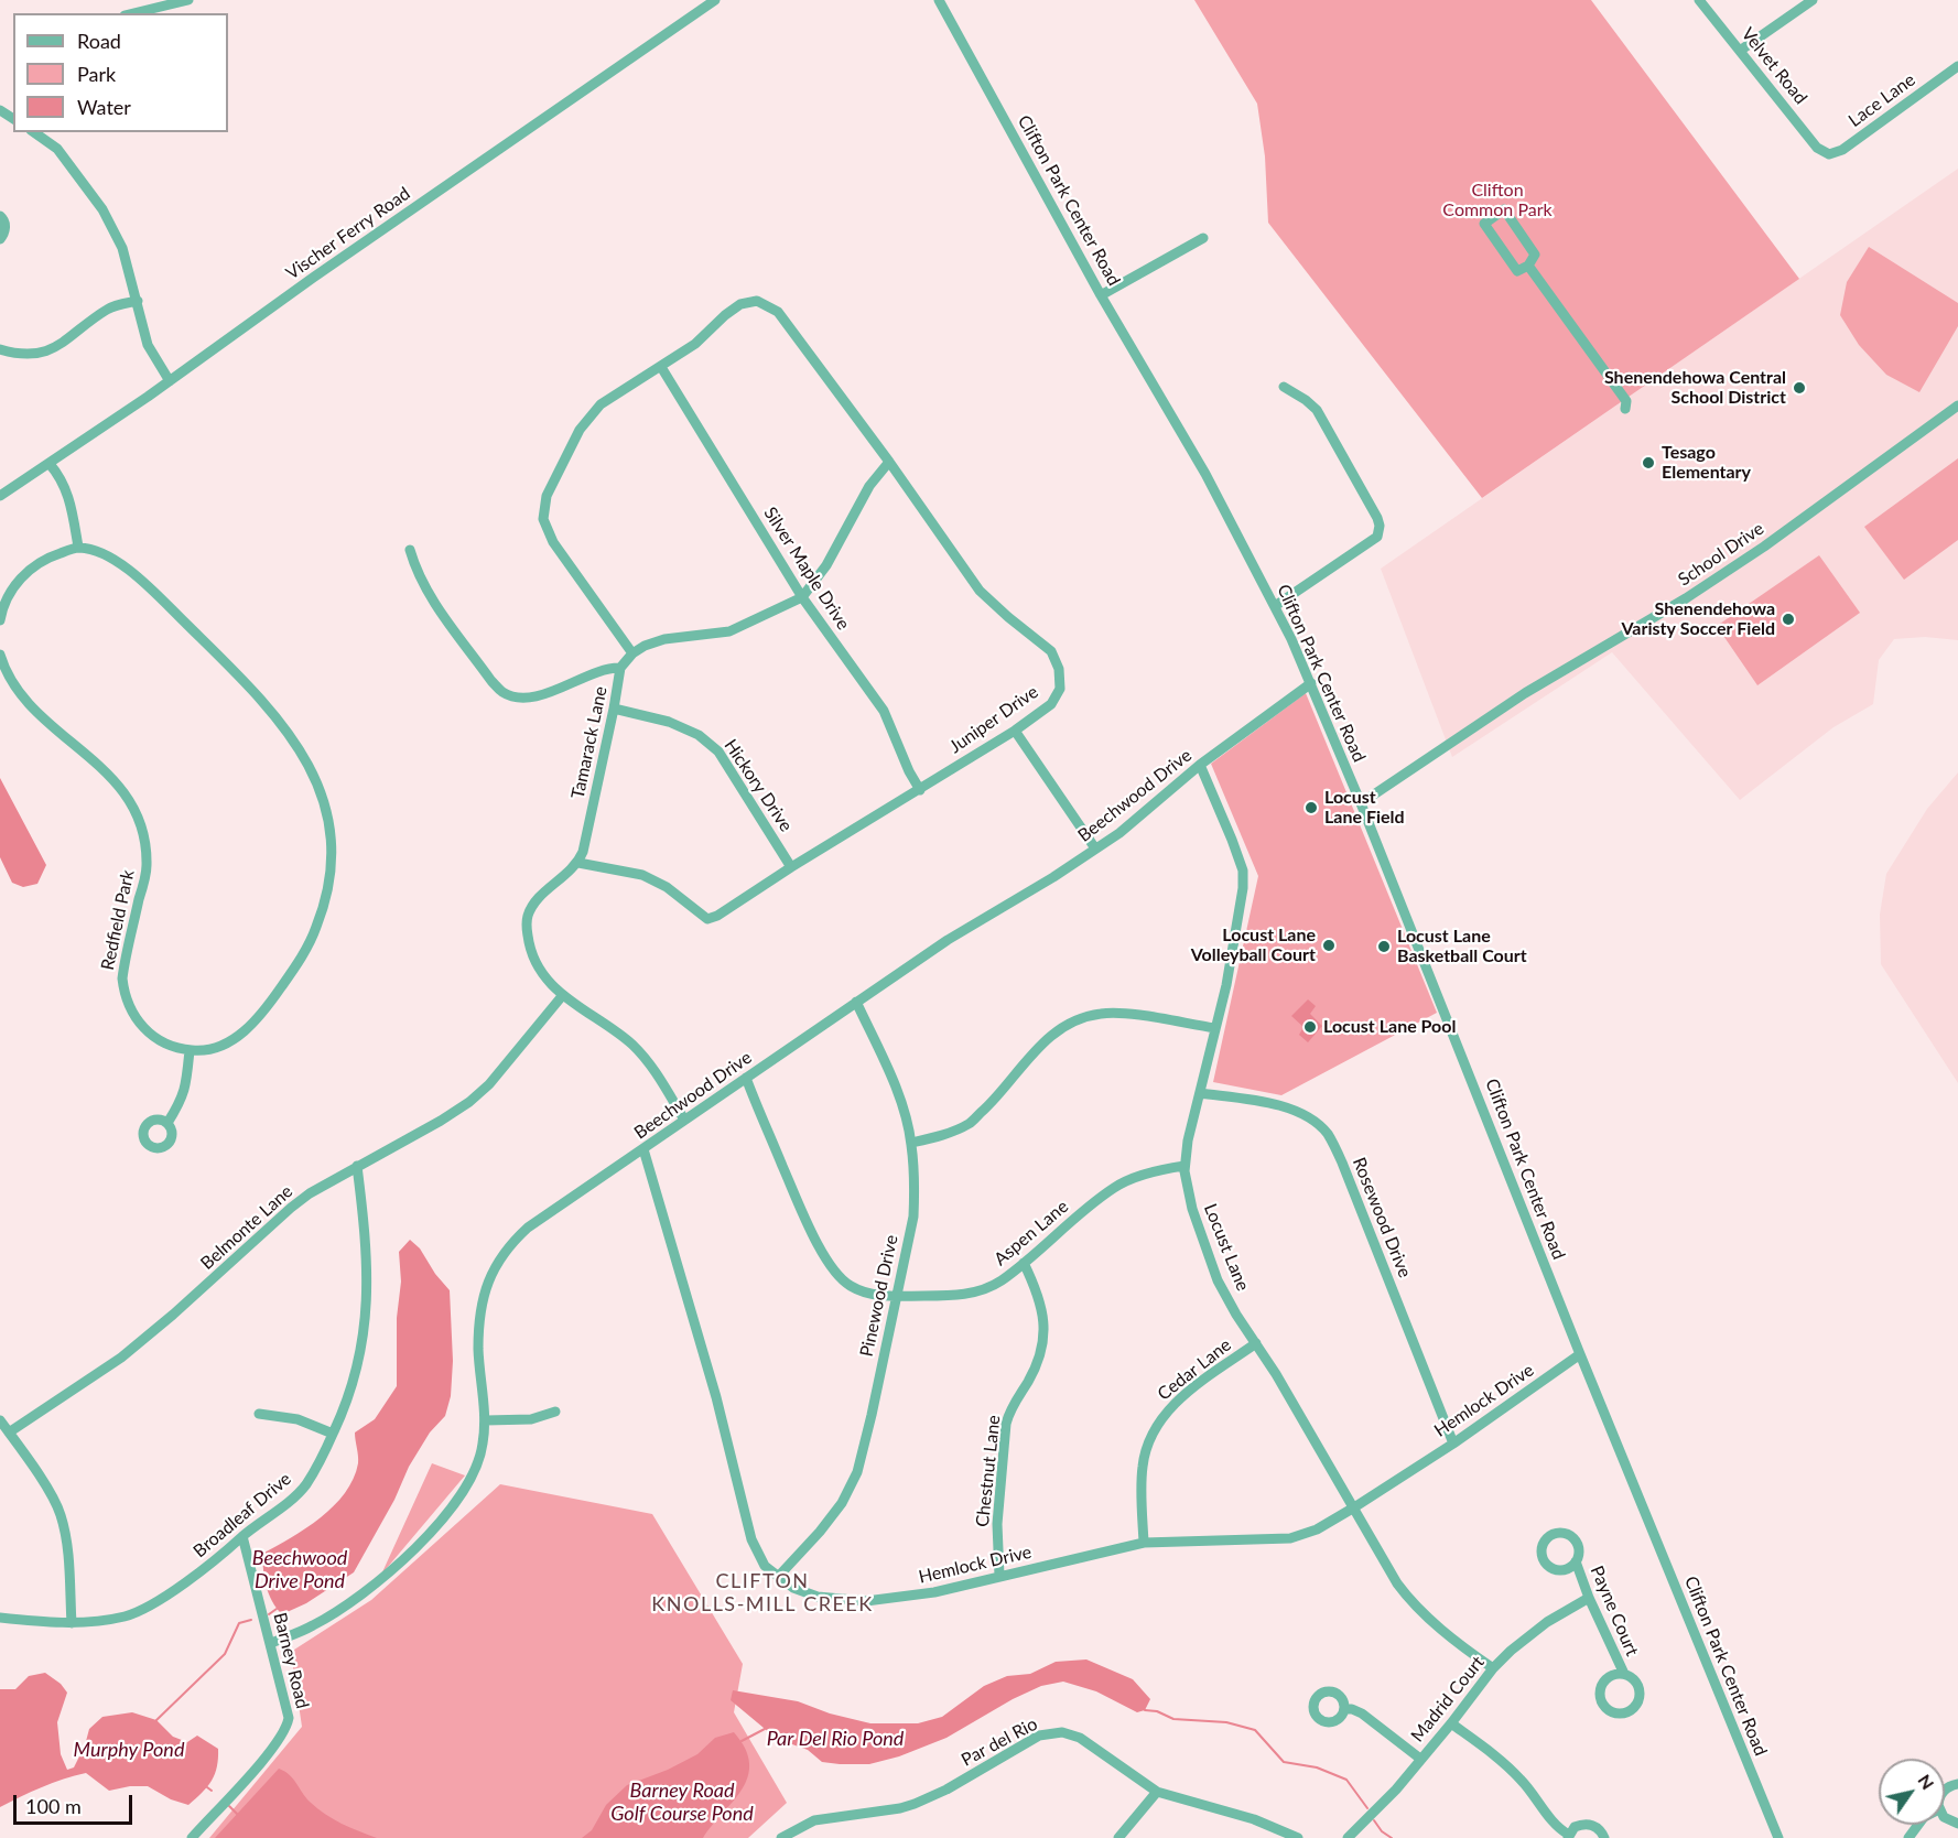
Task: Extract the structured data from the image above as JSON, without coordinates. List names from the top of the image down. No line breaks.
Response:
{"streets":{"street":["Velvet Road","Lace Lane","Clifton Park Center Road","Vischer Ferry Road","School Drive","Silver Maple Drive","Juniper Drive","Tamarack Lane","Hickory Drive","Beechwood Drive","Redfield Park","Rosewood Drive","Belmonte Lane","Aspen Lane","Locust Lane","Pinewood Drive","Cedar Lane","Hemlock Drive","Chestnut Lane","Broadleaf Drive","Payne Court","Barney Road","Madrid Court","Par del Rio"]},"crossings":[["Velvet Road","Lace Lane"],["Clifton Park Center Road","School Drive"],["Clifton Park Center Road","Beechwood Drive"],["Clifton Park Center Road","Hemlock Drive"],["Silver Maple Drive","Juniper Drive"],["Juniper Drive","Tamarack Lane"],["Juniper Drive","Hickory Drive"],["Tamarack Lane","Hickory Drive"],["Beechwood Drive","Aspen Lane"],["Beechwood Drive","Locust Lane"],["Beechwood Drive","Pinewood Drive"],["Beechwood Drive","Hemlock Drive"],["Beechwood Drive","Barney Road"],["Rosewood Drive","Locust Lane"],["Rosewood Drive","Hemlock Drive"],["Belmonte Lane","Broadleaf Drive"],["Aspen Lane","Locust Lane"],["Aspen Lane","Pinewood Drive"],["Aspen Lane","Chestnut Lane"],["Locust Lane","Cedar Lane"],["Locust Lane","Hemlock Drive"],["Locust Lane","Madrid Court"],["Pinewood Drive","Hemlock Drive"],["Cedar Lane","Hemlock Drive"],["Hemlock Drive","Chestnut Lane"],["Broadleaf Drive","Barney Road"],["Payne Court","Madrid Court"]],"districts":["CLIFTON KNOLLS-MILL CREEK"],"water":["Beechwood Drive Pond","Par Del Rio Pond","Murphy Pond","Barney Road Golf Course Pond"],"parks":["Clifton Common Park"],"places":["Shenendehowa Central School District","Tesago Elementary","Shenendehowa Varisty Soccer Field","Locust Lane Field","Locust Lane Volleyball Court","Locust Lane Basketball Court","Locust Lane Pool"],"legend":["Road","Park","Water"],"scale_bar":"100 m","north":"top right"}
